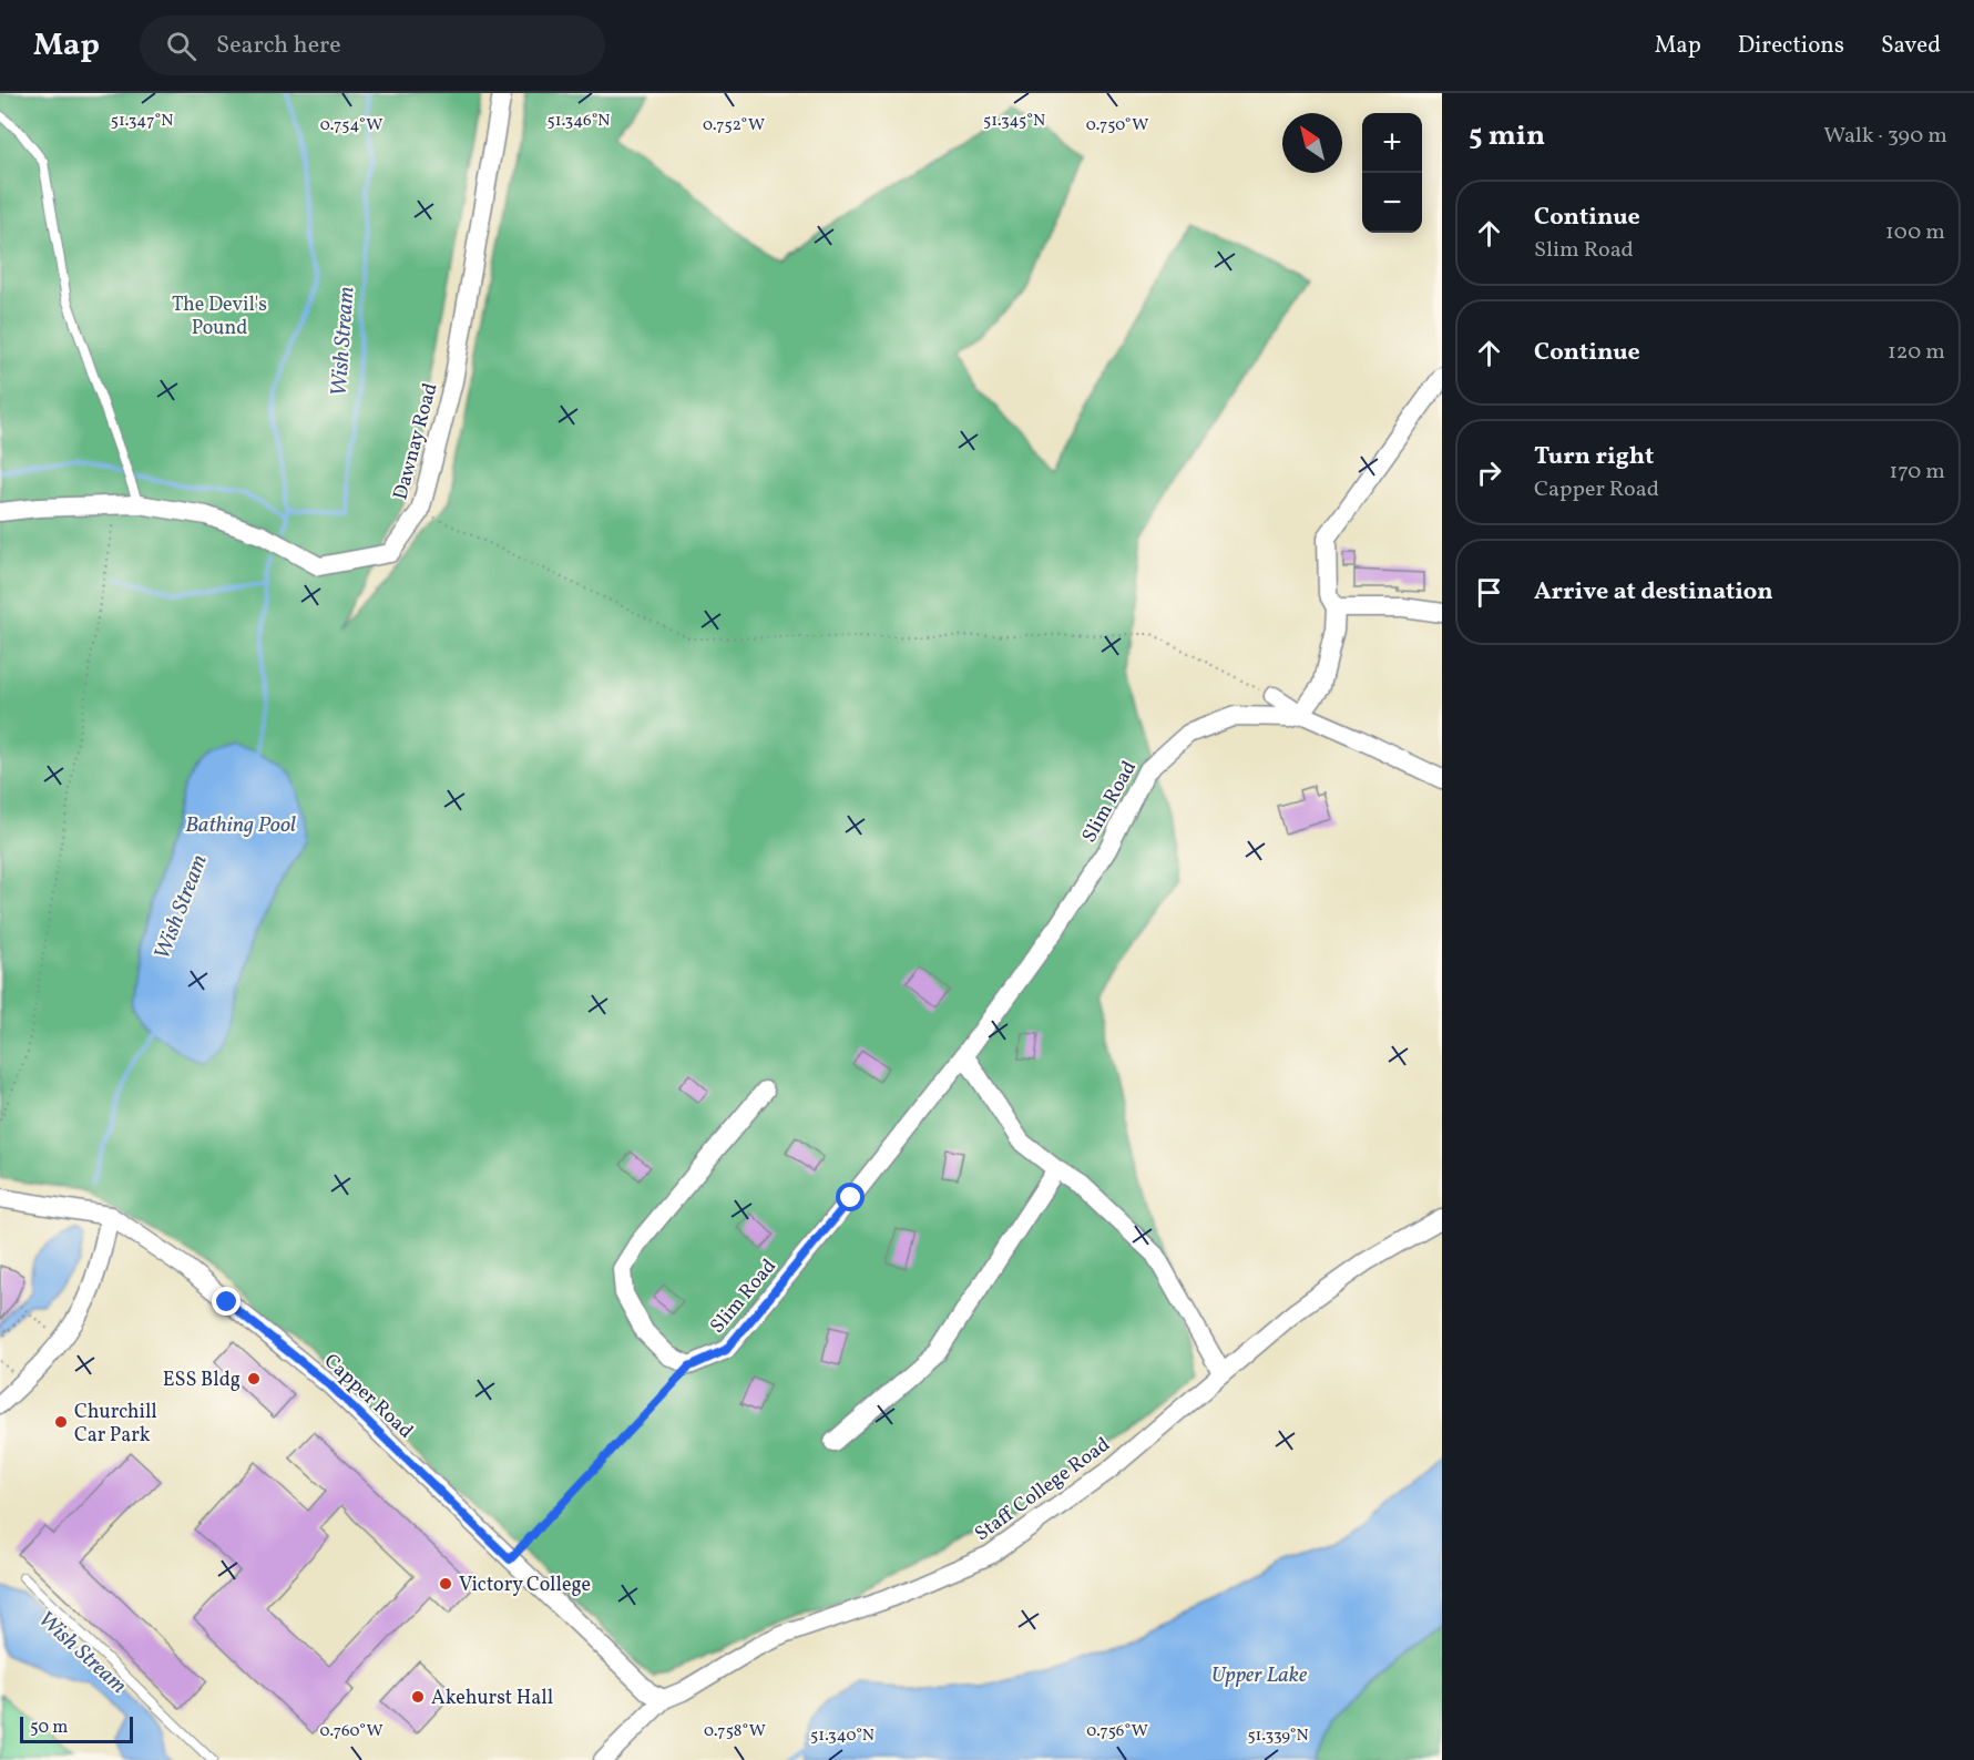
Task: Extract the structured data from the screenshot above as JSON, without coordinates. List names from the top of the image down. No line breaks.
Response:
{"streets":{"street":["Dawnay Road","Slim Road","Capper Road","Staff College Road"]},"crossings":[["Capper Road","Staff College Road"]],"water":["Wish Stream","Bathing Pool","Upper Lake"],"parks":["The Devil's Pound"],"places":["ESS Bldg","Churchill Car Park","Victory College","Akehurst Hall"],"scale_bar":"50 m","north":"top left","page":{"header":"Map","search":"Search here","nav":["Map","Directions","Saved"],"heading":["5 min","Walk · 390 m"],"map_buttons":["+","−"],"list":[["Continue","Slim Road","100 m"],["Continue","120 m"],["Turn right","Capper Road","170 m"],"Arrive at destination"],"scale":"50 m"},"coordinates":["51.347°N","51.346°N","51.345°N","0.754°W","0.752°W","0.750°W","0.760°W","0.758°W","0.756°W","51.340°N","51.339°N"]}
